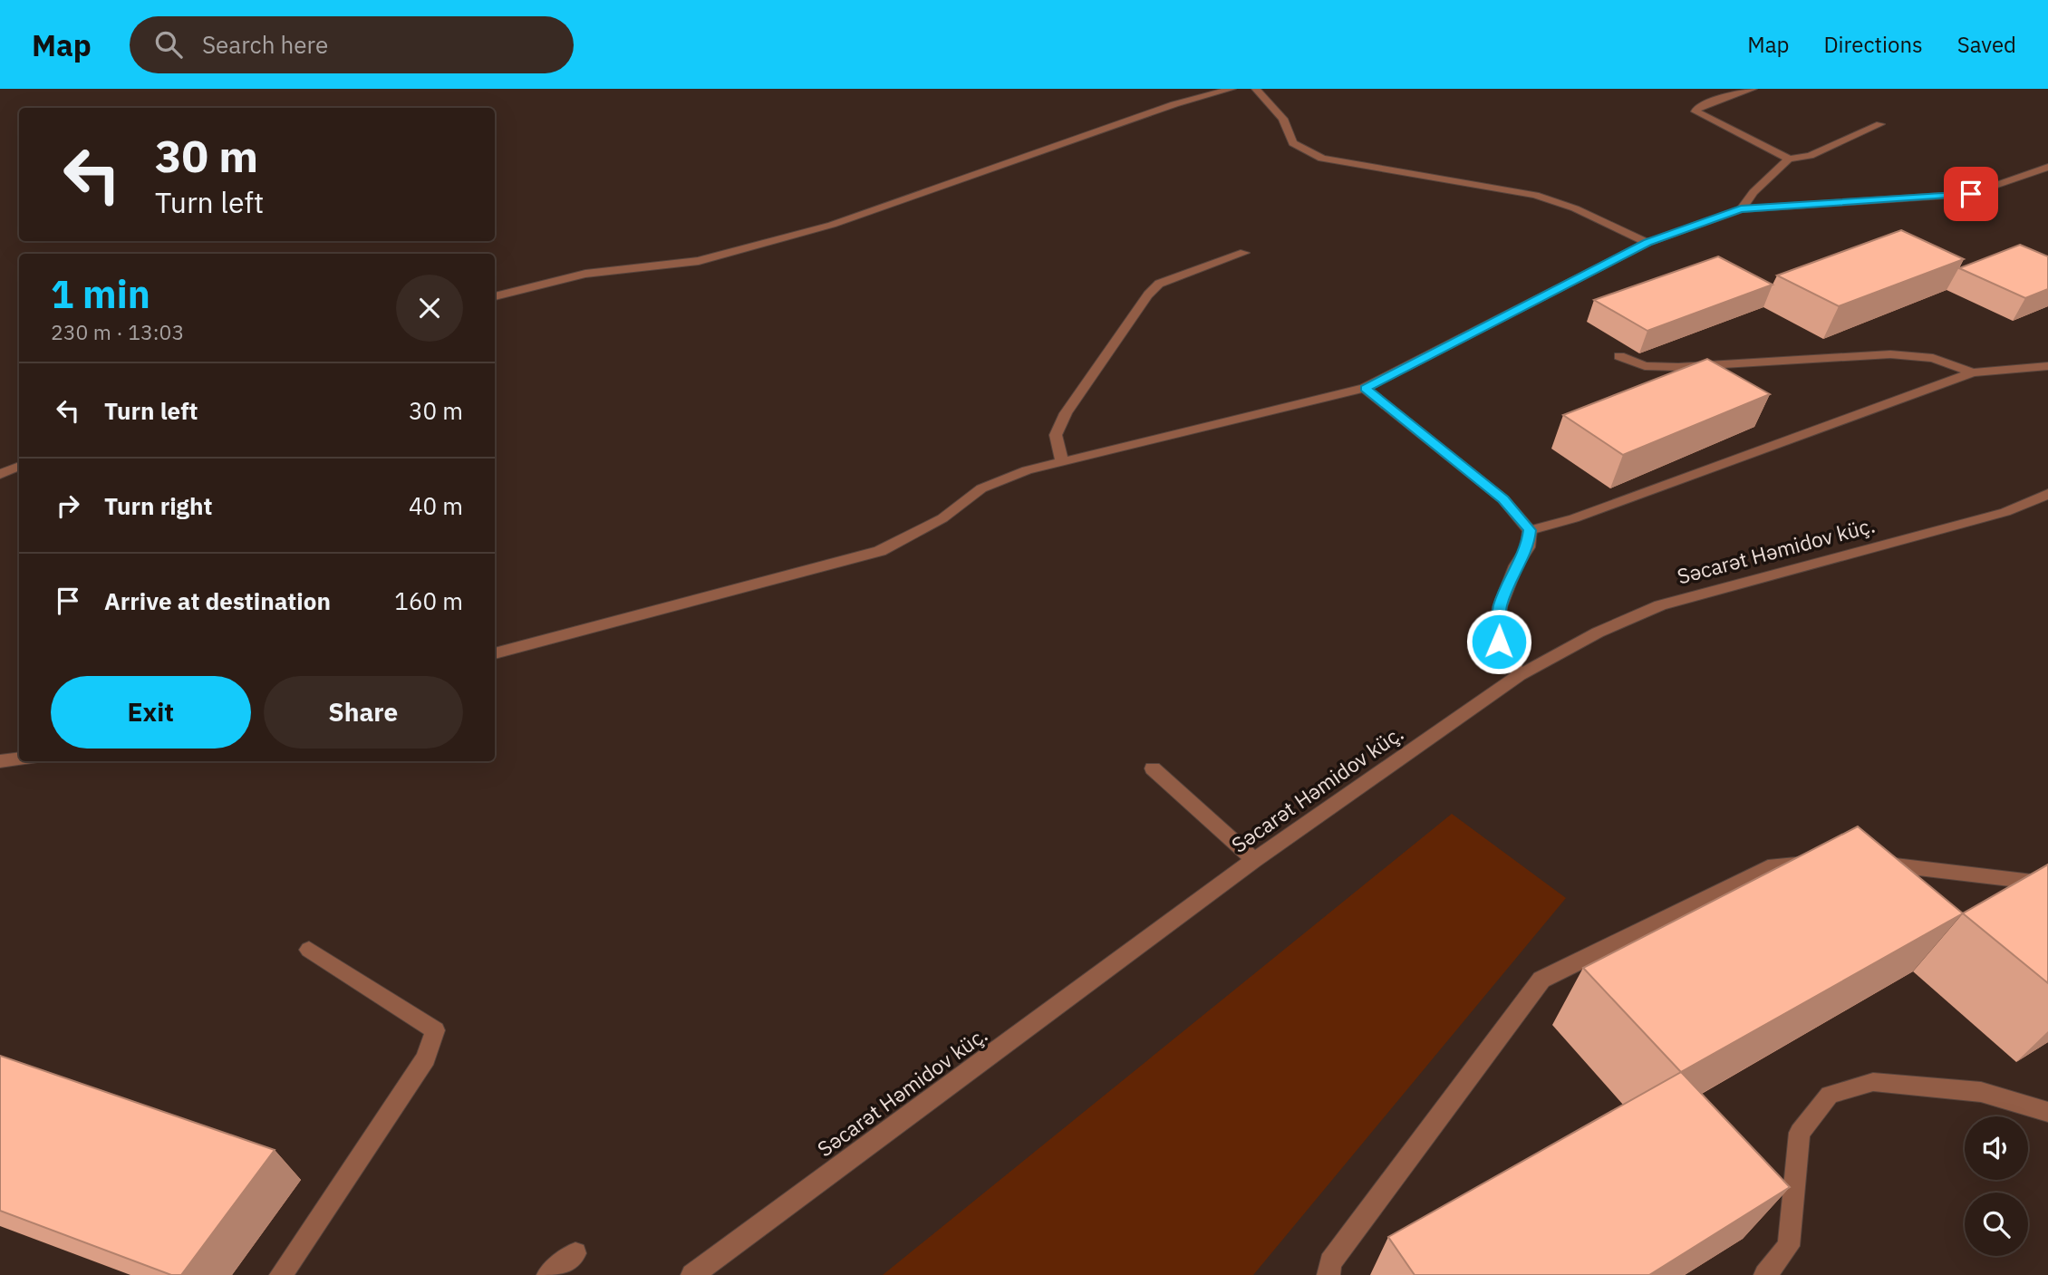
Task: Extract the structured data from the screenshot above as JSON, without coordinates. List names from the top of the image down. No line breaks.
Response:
{"streets":{"street":["Səcarət Həmidov küç."]},"page":{"header":"Map","search":"Search here","nav":["Map","Directions","Saved"],"turn":["30 m","Turn left"],"heading":["1 min","230 m · 13:03"],"list":[{"name":"Turn left","value":"30 m"},{"name":"Turn right","value":"40 m"},{"name":"Arrive at destination","value":"160 m"}],"buttons":["Exit","Share"]}}
